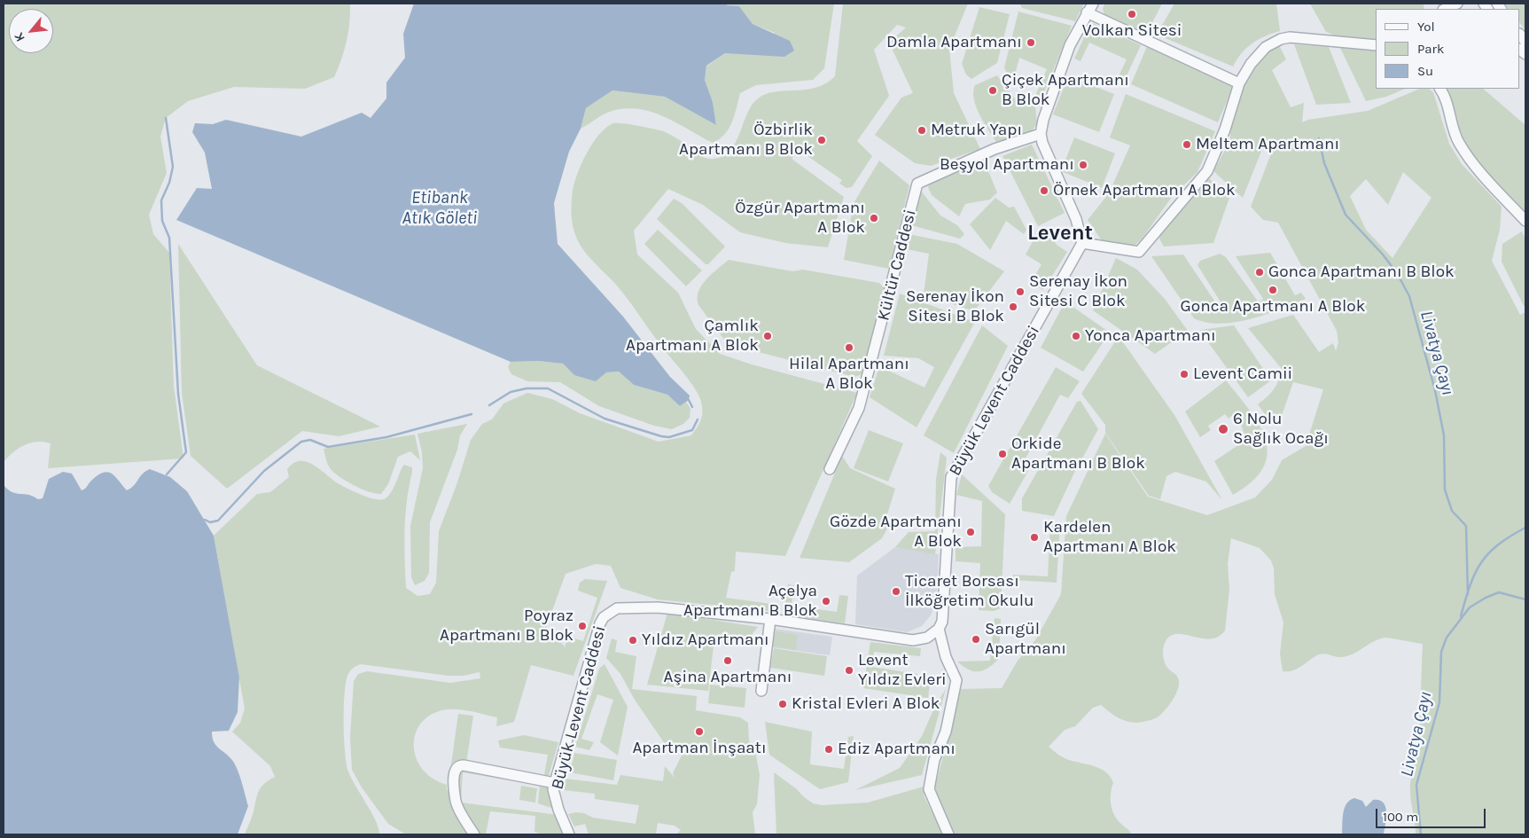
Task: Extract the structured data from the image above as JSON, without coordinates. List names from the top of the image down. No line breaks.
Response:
{"streets":{"street":["Kültür Caddesi","Büyük Levent Caddesi"]},"districts":["Levent"],"water":["Etibank Atık Göleti","Livatya Çayı"],"places":["Volkan Sitesi","Damla Apartmanı","Çiçek Apartmanı B Blok","Metruk Yapı","Özbirlik Apartmanı B Blok","Meltem Apartmanı","Beşyol Apartmanı","Örnek Apartmanı A Blok","Özgür Apartmanı A Blok","Gonca Apartmanı B Blok","Gonca Apartmanı A Blok","Serenay İkon Sitesi C Blok","Serenay İkon Sitesi B Blok","Çamlık Apartmanı A Blok","Yonca Apartmanı","Hilal Apartmanı A Blok","Levent Camii","6 Nolu Sağlık Ocağı","Orkide Apartmanı B Blok","Gözde Apartmanı A Blok","Kardelen Apartmanı A Blok","Ticaret Borsası İlköğretim Okulu","Açelya Apartmanı B Blok","Poyraz Apartmanı B Blok","Sarıgül Apartmanı","Yıldız Apartmanı","Aşina Apartmanı","Levent Yıldız Evleri","Kristal Evleri A Blok","Apartman İnşaatı","Ediz Apartmanı"],"legend":["Yol","Park","Su"],"scale_bar":"100 m","north":"bottom left"}
